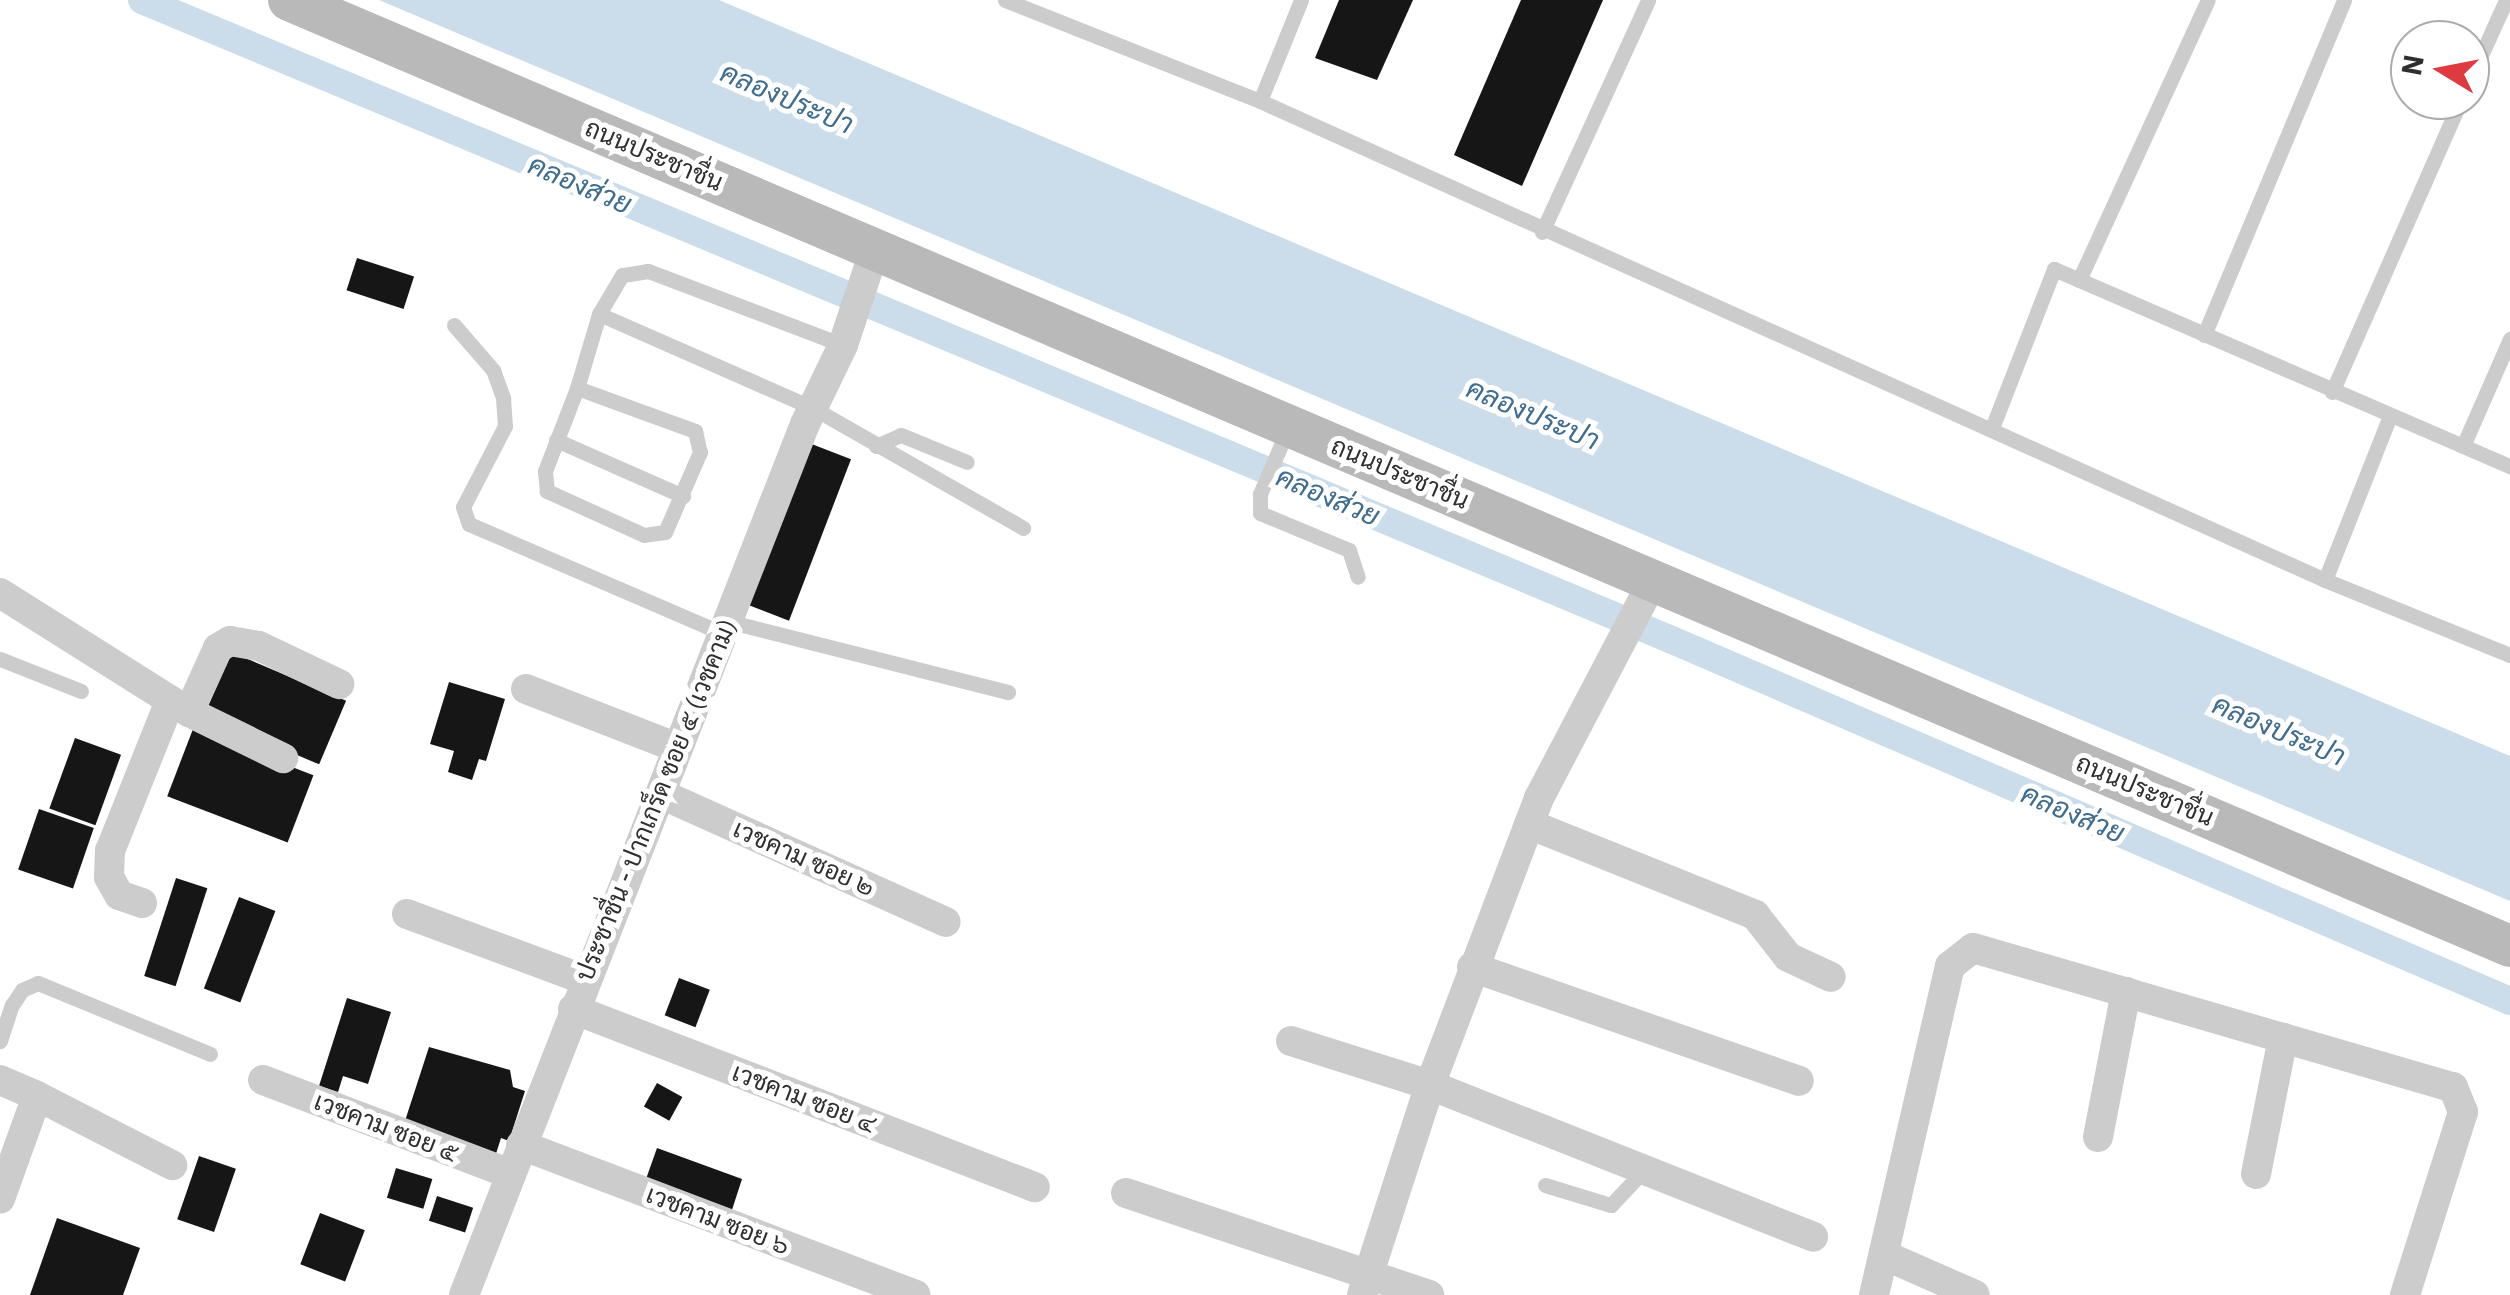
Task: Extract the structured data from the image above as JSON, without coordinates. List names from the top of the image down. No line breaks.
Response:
{"streets":{"main road":["ถนนประชาชื่น"],"street":["ประชาชื่น - ปากเกร็ด ซอย ๕ (เวชคาม)","เวชคาม ซอย ๒","เวชคาม ซอย ๔","เวชคาม ซอย ๕","เวชคาม ซอย ๖"]},"crossings":[["ถนนประชาชื่น","ประชาชื่น - ปากเกร็ด ซอย ๕ (เวชคาม)"],["ประชาชื่น - ปากเกร็ด ซอย ๕ (เวชคาม)","เวชคาม ซอย ๒"],["ประชาชื่น - ปากเกร็ด ซอย ๕ (เวชคาม)","เวชคาม ซอย ๔"],["ประชาชื่น - ปากเกร็ด ซอย ๕ (เวชคาม)","เวชคาม ซอย ๕"],["ประชาชื่น - ปากเกร็ด ซอย ๕ (เวชคาม)","เวชคาม ซอย ๖"]],"water":["คลองประปา","คลองส่วย"],"north":"left"}
